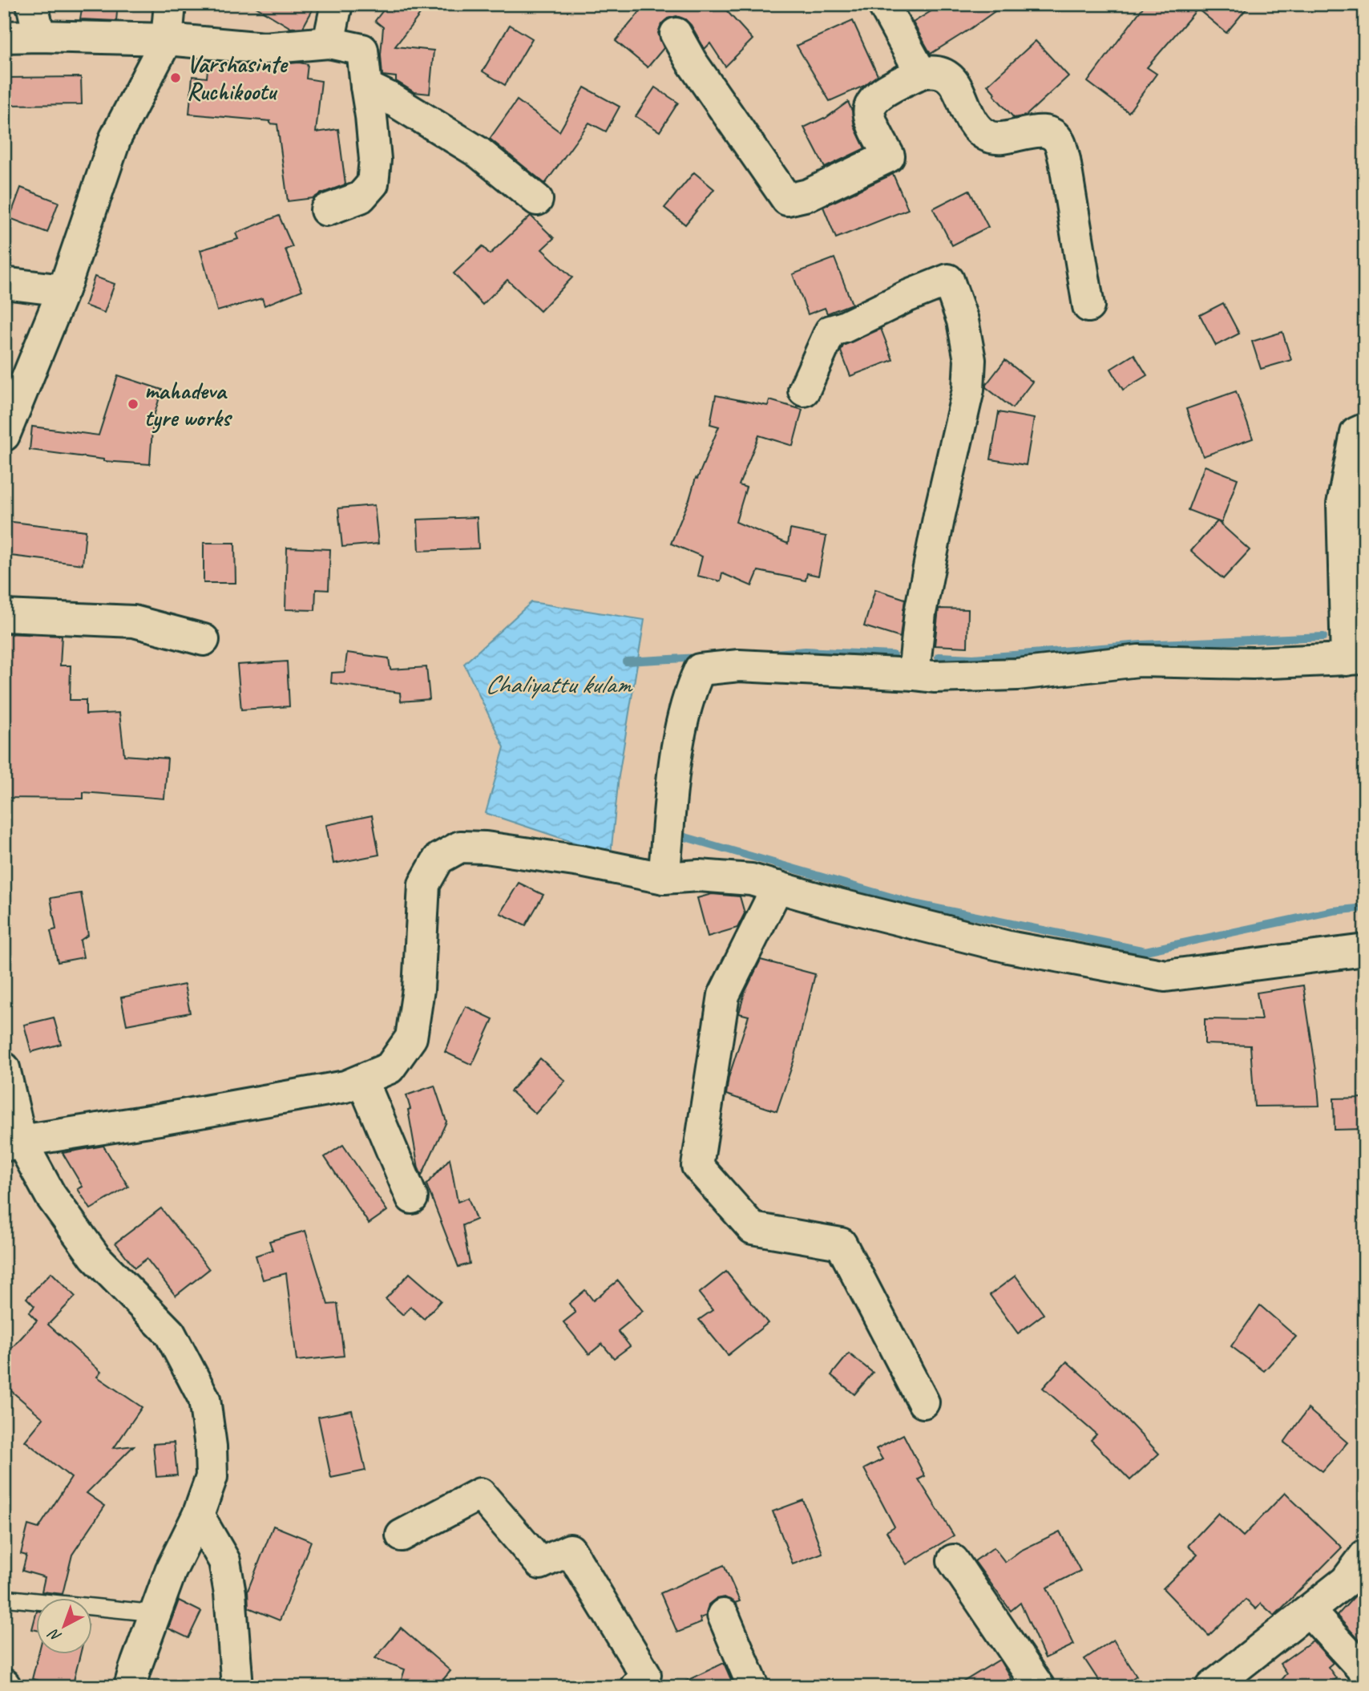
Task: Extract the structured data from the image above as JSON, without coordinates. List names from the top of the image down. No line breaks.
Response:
{"water":["Chaliyattu kulam"],"places":["Varshasinte Ruchikootu","mahadeva tyre works"],"north":"bottom left"}
